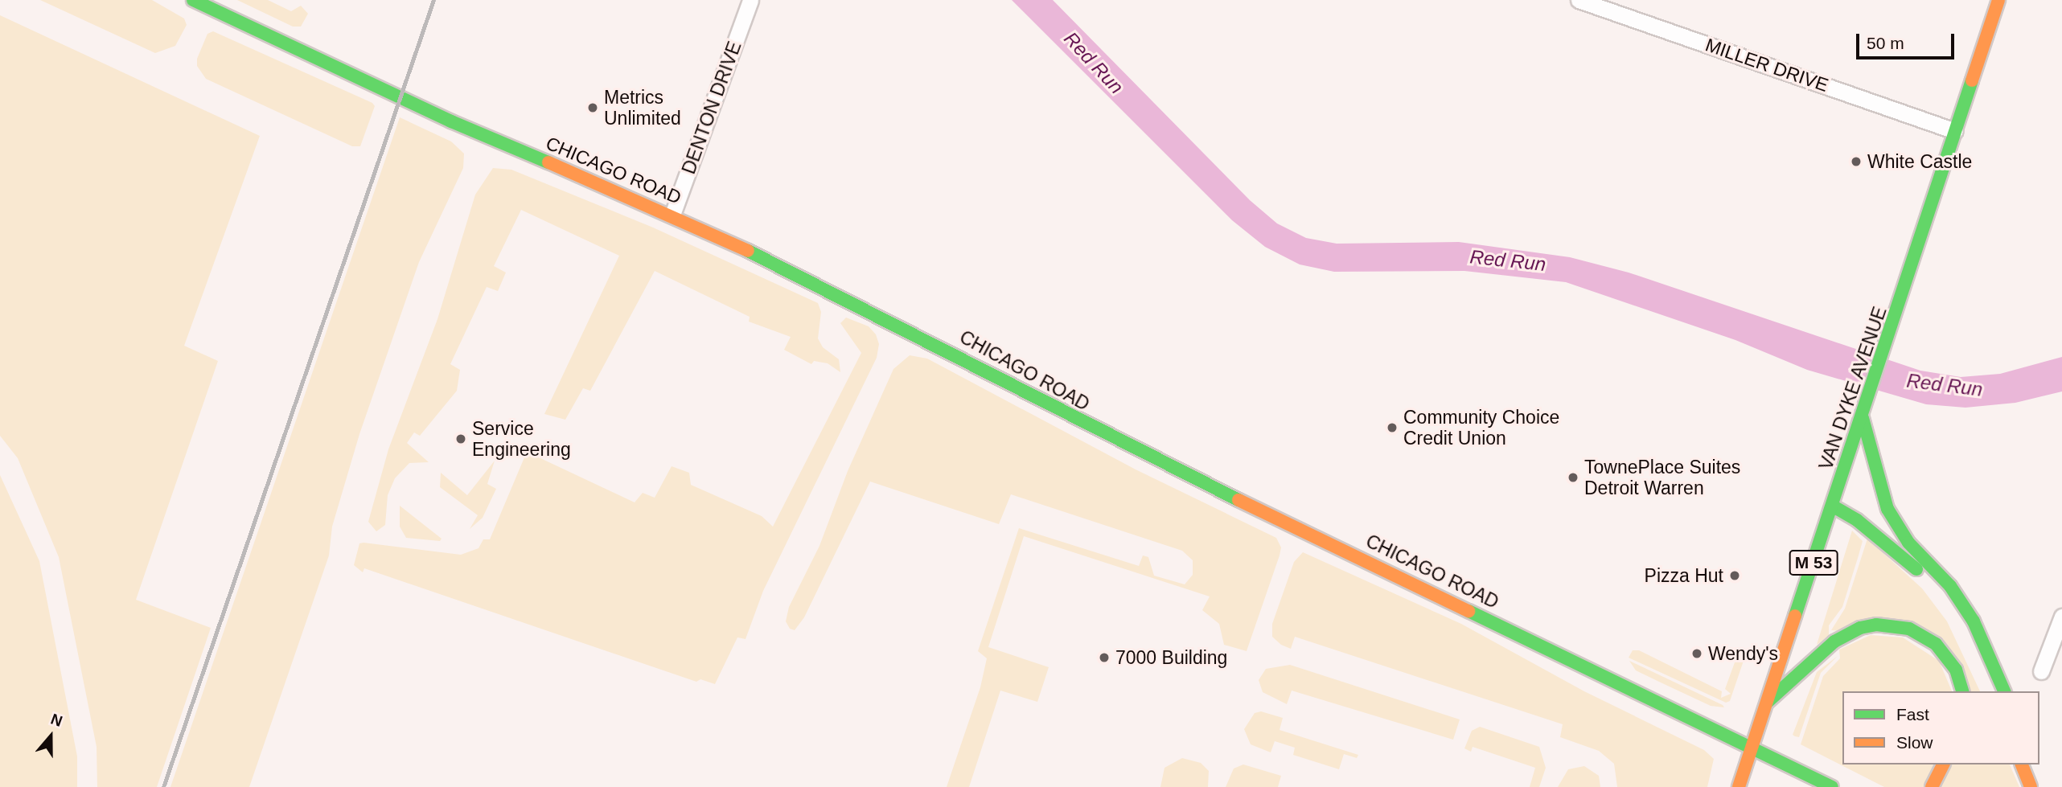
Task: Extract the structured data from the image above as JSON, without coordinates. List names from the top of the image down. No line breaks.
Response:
{"streets":{"main road":["CHICAGO ROAD","VAN DYKE AVENUE","M 53"],"street":["MILLER DRIVE","DENTON DRIVE"]},"crossings":[["MILLER DRIVE","VAN DYKE AVENUE"],["DENTON DRIVE","CHICAGO ROAD"],["CHICAGO ROAD","VAN DYKE AVENUE"]],"water":["Red Run"],"places":["Metrics Unlimited","White Castle","Community Choice Credit Union","Service Engineering","TownePlace Suites Detroit Warren","Pizza Hut","Wendy's","7000 Building"],"legend":["Fast","Slow"],"scale_bar":"50 m","north":"top"}
